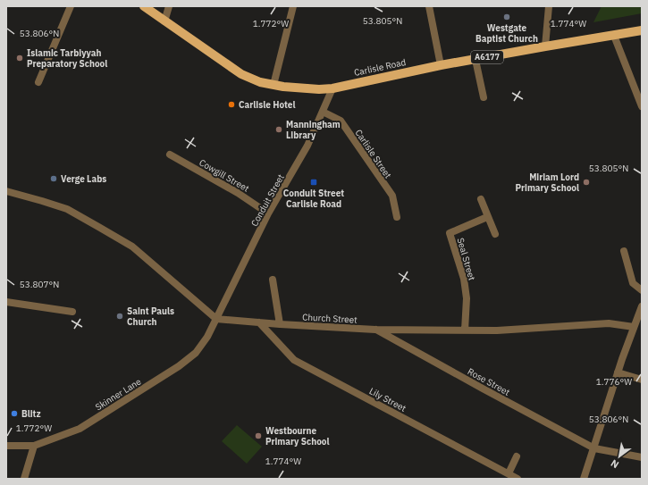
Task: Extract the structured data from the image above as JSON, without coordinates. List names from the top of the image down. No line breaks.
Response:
{"streets":{"main road":["A6177","Carlisle Road"],"street":["Carlisle Street","Cowgill Street","Conduit Street","Seal Street","Church Street","Rose Street","Skinner Lane","Lily Street"]},"crossings":[["Carlisle Road","Conduit Street"],["Carlisle Street","Conduit Street"],["Cowgill Street","Conduit Street"],["Conduit Street","Church Street"],["Conduit Street","Skinner Lane"],["Seal Street","Church Street"],["Church Street","Rose Street"],["Church Street","Skinner Lane"],["Church Street","Lily Street"]],"places":{"other":["Westgate Baptist Church","Islamic Tarbiyyah Preparatory School","Carlisle Hotel","Manningham Library","Verge Labs","Miriam Lord Primary School","Saint Pauls Church","Blitz","Westbourne Primary School"],"transit":["Conduit Street Carlisle Road"]},"north":"bottom left","coordinates":["53.805°N","1.772°W","1.774°W","53.806°N","53.807°N","1.776°W"]}
